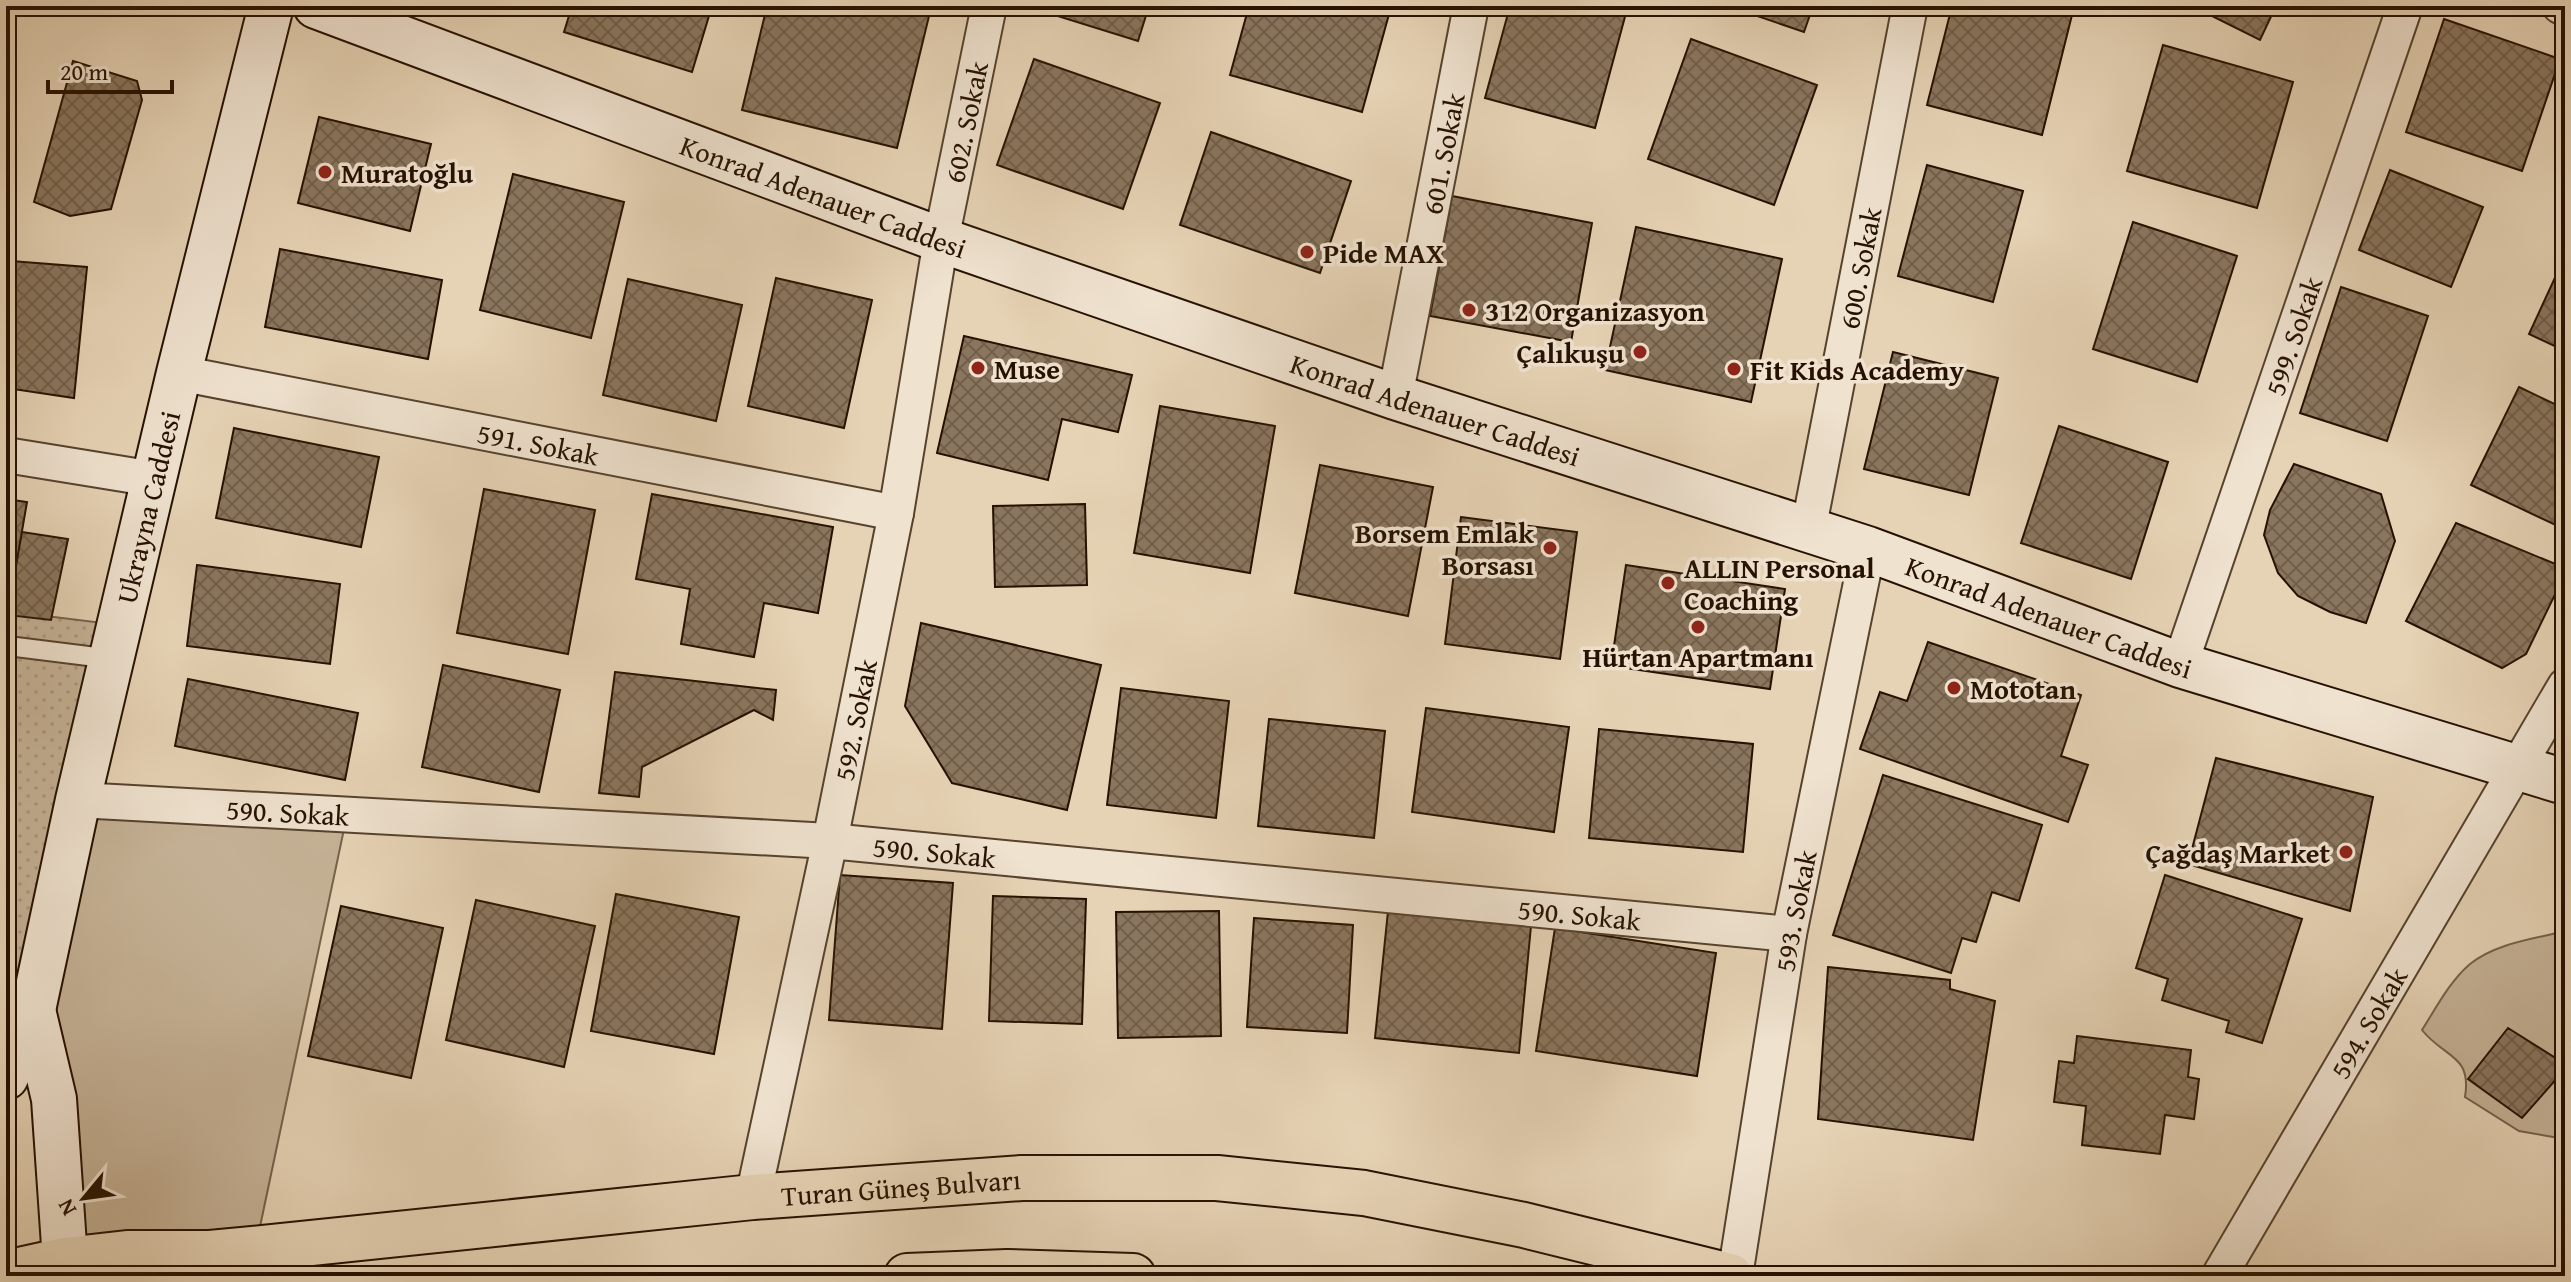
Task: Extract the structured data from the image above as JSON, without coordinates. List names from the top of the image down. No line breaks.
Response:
{"streets":{"main road":["Konrad Adenauer Caddesi","Ukrayna Caddesi","Turan Güneş Bulvarı"],"street":["602. Sokak","601. Sokak","600. Sokak","599. Sokak","591. Sokak","592. Sokak","590. Sokak","593. Sokak","594. Sokak"]},"crossings":[["602. Sokak","Konrad Adenauer Caddesi"],["602. Sokak","592. Sokak"],["601. Sokak","Konrad Adenauer Caddesi"],["Konrad Adenauer Caddesi","600. Sokak"],["Konrad Adenauer Caddesi","599. Sokak"],["Konrad Adenauer Caddesi","592. Sokak"],["Konrad Adenauer Caddesi","593. Sokak"],["Konrad Adenauer Caddesi","594. Sokak"],["591. Sokak","Ukrayna Caddesi"],["591. Sokak","592. Sokak"],["Ukrayna Caddesi","590. Sokak"],["Ukrayna Caddesi","Turan Güneş Bulvarı"],["592. Sokak","590. Sokak"],["592. Sokak","Turan Güneş Bulvarı"],["590. Sokak","593. Sokak"],["593. Sokak","Turan Güneş Bulvarı"]],"places":["Muratoğlu","Pide MAX","312 Organizasyon","Çalıkuşu","Muse","Fit Kids Academy","Borsem Emlak Borsası","ALLIN Personal Coaching","Hürtan Apartmanı","Mototan","Çağdaş Market"],"scale_bar":"20 m","north":"bottom left"}
